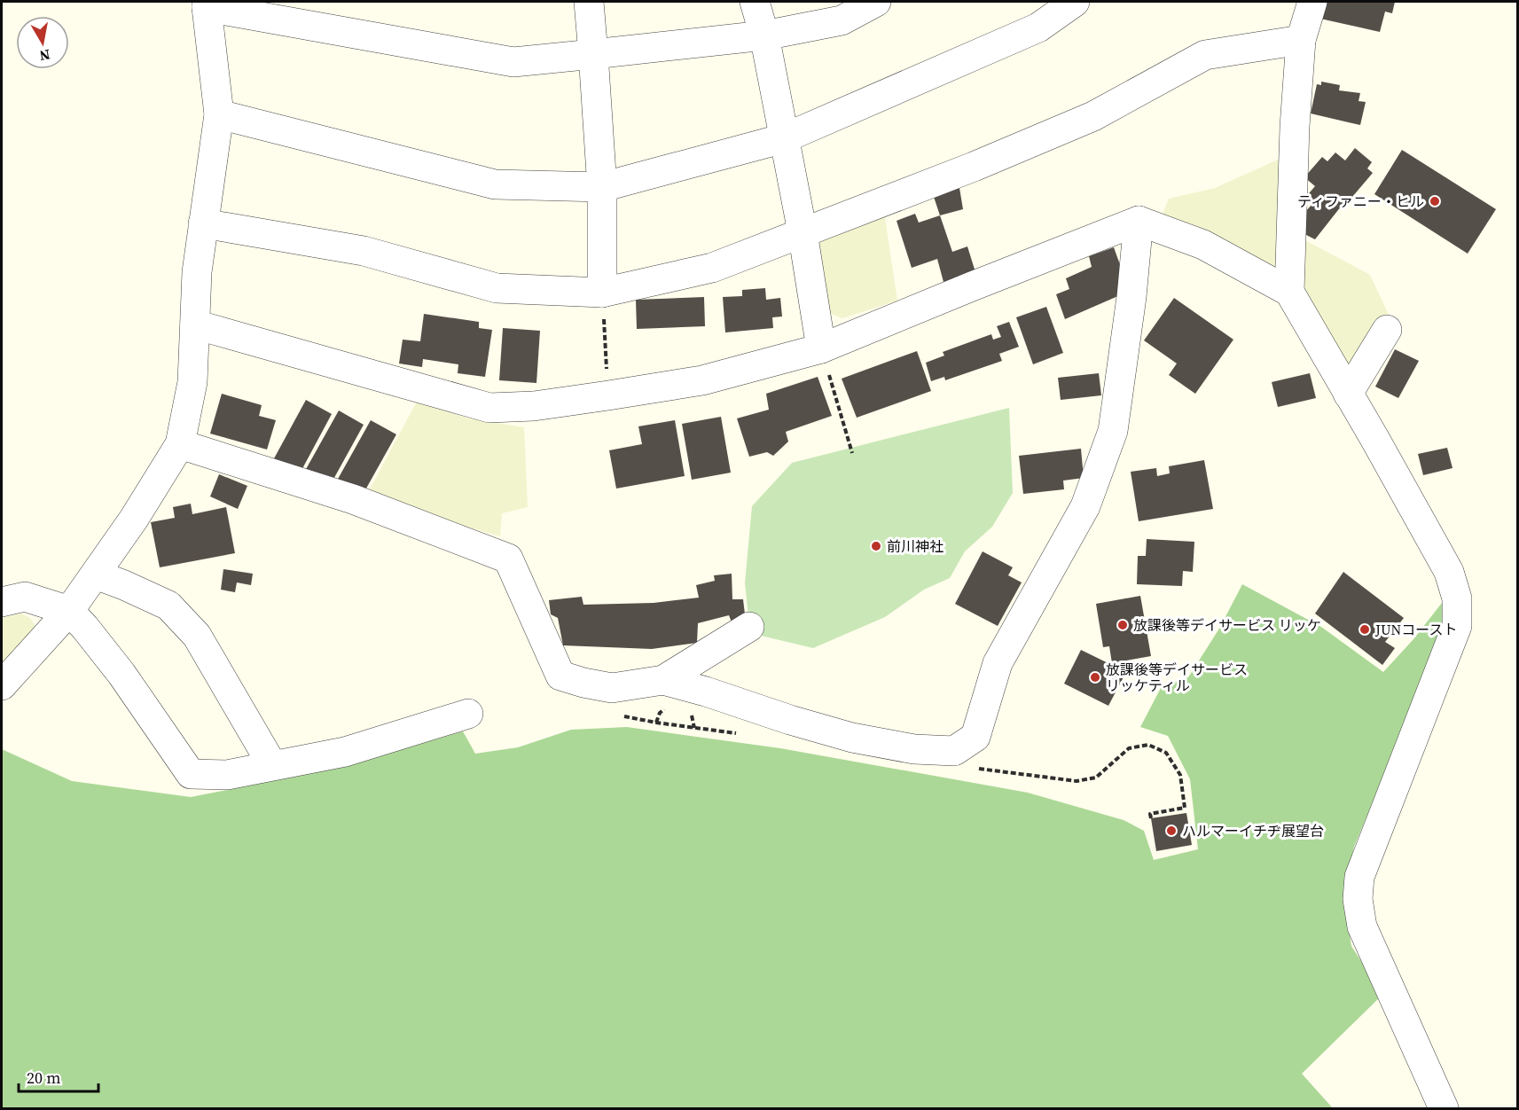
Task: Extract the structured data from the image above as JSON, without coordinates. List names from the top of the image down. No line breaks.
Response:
{"places":["ティファニー・ヒル","前川神社","放課後等デイサービス リッケ","JUNコースト","放課後等デイサービス リッケティル","ハルマーイチヂ展望台"],"scale_bar":"20 m","north":"bottom"}
